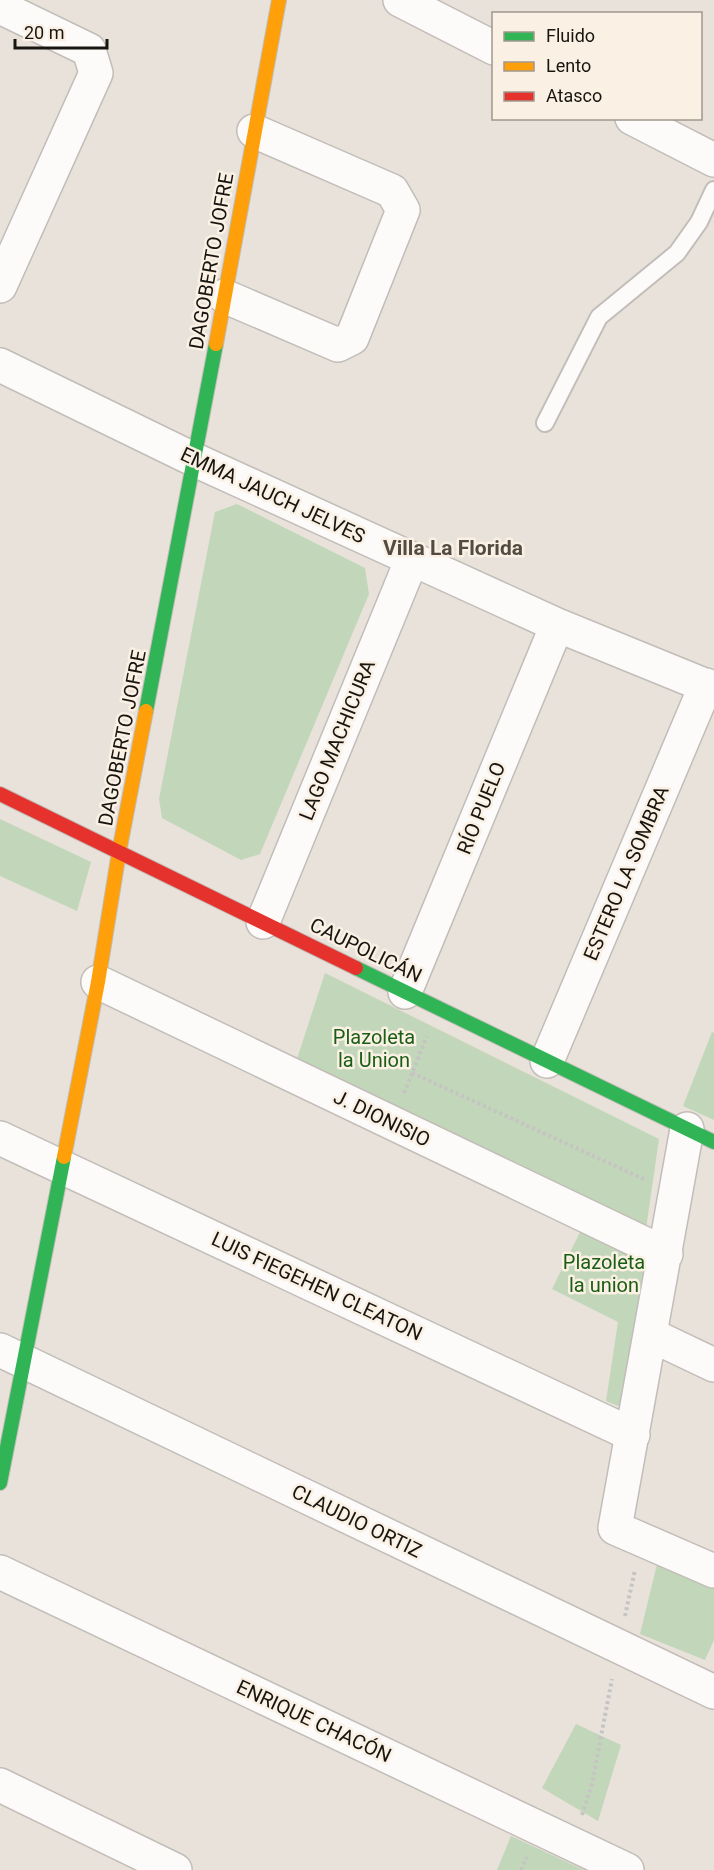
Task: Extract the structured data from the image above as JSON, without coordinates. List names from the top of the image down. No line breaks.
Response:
{"streets":{"street":["DAGOBERTO JOFRE","EMMA JAUCH JELVES","LAGO MACHICURA","RÍO PUELO","ESTERO LA SOMBRA","CAUPOLICÁN","J. DIONISIO","LUIS FIEGEHEN CLEATON","CLAUDIO ORTIZ","ENRIQUE CHACÓN"]},"crossings":[["DAGOBERTO JOFRE","EMMA JAUCH JELVES"],["DAGOBERTO JOFRE","CAUPOLICÁN"],["DAGOBERTO JOFRE","J. DIONISIO"],["DAGOBERTO JOFRE","LUIS FIEGEHEN CLEATON"],["DAGOBERTO JOFRE","CLAUDIO ORTIZ"],["EMMA JAUCH JELVES","LAGO MACHICURA"],["EMMA JAUCH JELVES","RÍO PUELO"],["EMMA JAUCH JELVES","ESTERO LA SOMBRA"],["LAGO MACHICURA","CAUPOLICÁN"],["RÍO PUELO","CAUPOLICÁN"],["ESTERO LA SOMBRA","CAUPOLICÁN"]],"districts":["Villa La Florida"],"parks":["Plazoleta la Union","Plazoleta la union"],"legend":["Fluido","Lento","Atasco"],"scale_bar":"20 m"}
